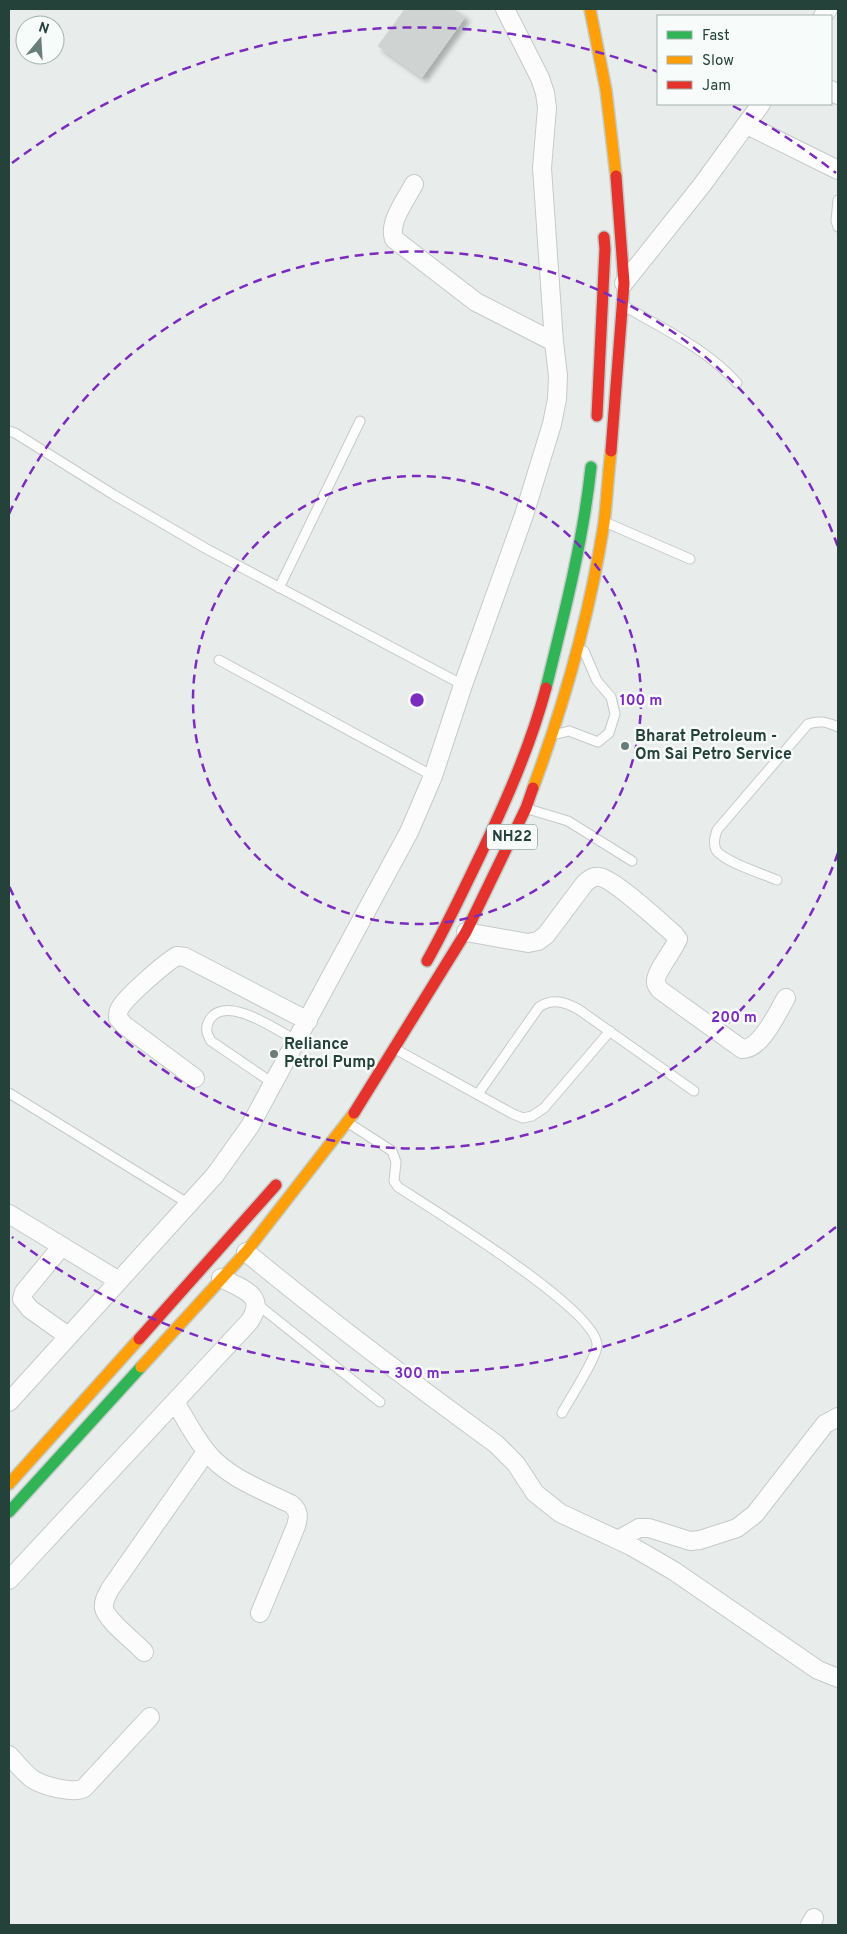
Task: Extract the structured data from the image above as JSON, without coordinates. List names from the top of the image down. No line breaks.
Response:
{"streets":{"highway":["NH22"]},"places":["Bharat Petroleum - Om Sai Petro Service","Reliance Petrol Pump"],"legend":["Fast","Slow","Jam"],"north":"top","rings":["100 m","200 m","300 m"]}
